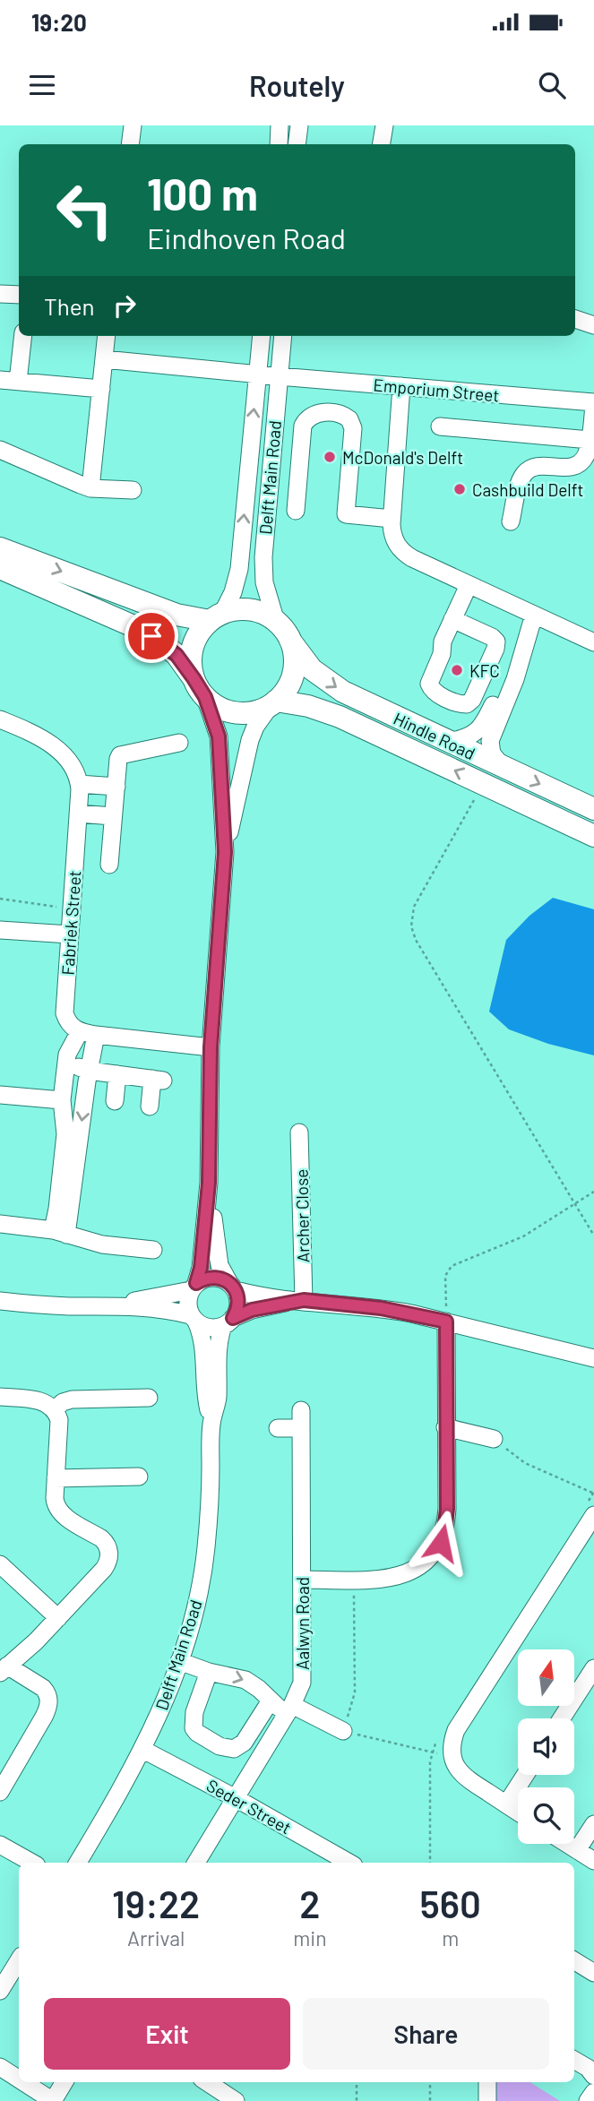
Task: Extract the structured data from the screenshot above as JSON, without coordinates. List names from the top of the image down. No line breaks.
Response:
{"streets":{"main road":["Hindle Road"],"street":["Emporium Street","Delft Main Road","Fabriek Street","Archer Close","Aalwyn Road","Seder Street"]},"crossings":[["Emporium Street","Delft Main Road"],["Delft Main Road","Hindle Road"],["Delft Main Road","Seder Street"],["Aalwyn Road","Seder Street"]],"places":["McDonald's Delft","Cashbuild Delft","KFC"],"north":"top","page":{"status":"19:20","header":"Routely","turn":["100 m","Eindhoven Road"],"then":"Then","eta":["19:22","Arrival","2","min","560","m"],"buttons":["Exit","Share"]}}
